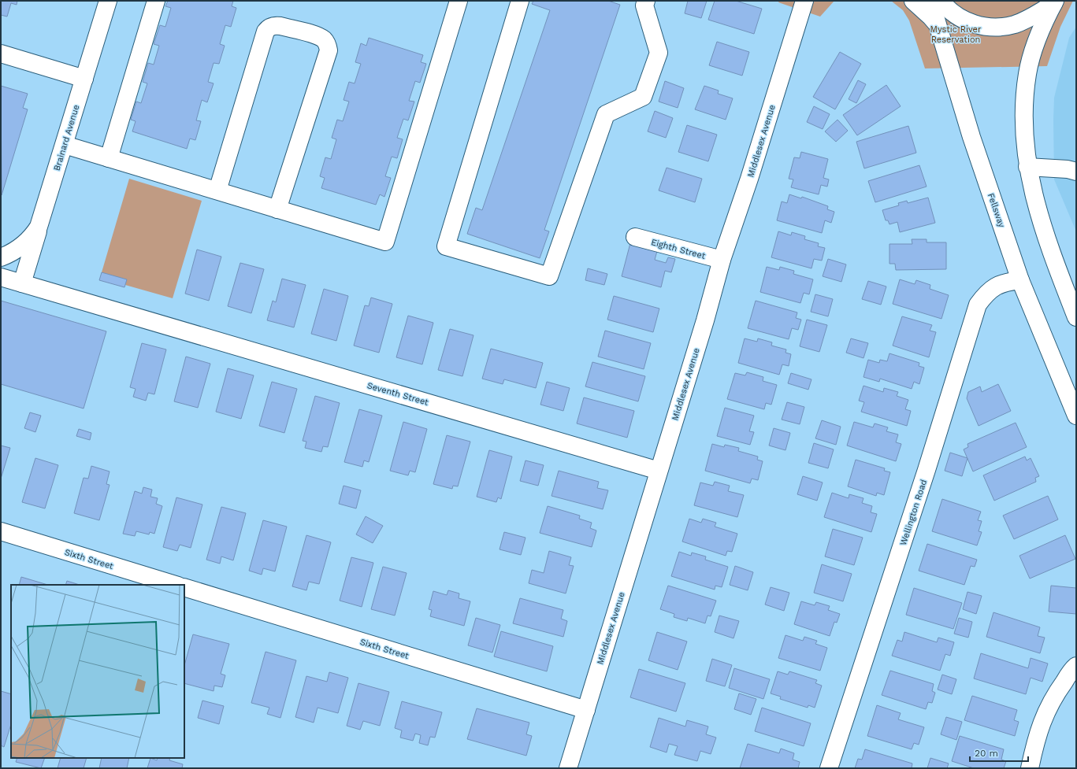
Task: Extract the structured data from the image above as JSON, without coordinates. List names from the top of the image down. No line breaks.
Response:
{"streets":{"street":["Brainard Avenue","Middlesex Avenue","Fellsway","Eighth Street","Seventh Street","Wellington Road","Sixth Street"]},"crossings":[["Middlesex Avenue","Eighth Street"],["Middlesex Avenue","Seventh Street"],["Middlesex Avenue","Sixth Street"],["Fellsway","Wellington Road"]],"parks":["Mystic River Reservation"],"scale_bar":"20 m"}
